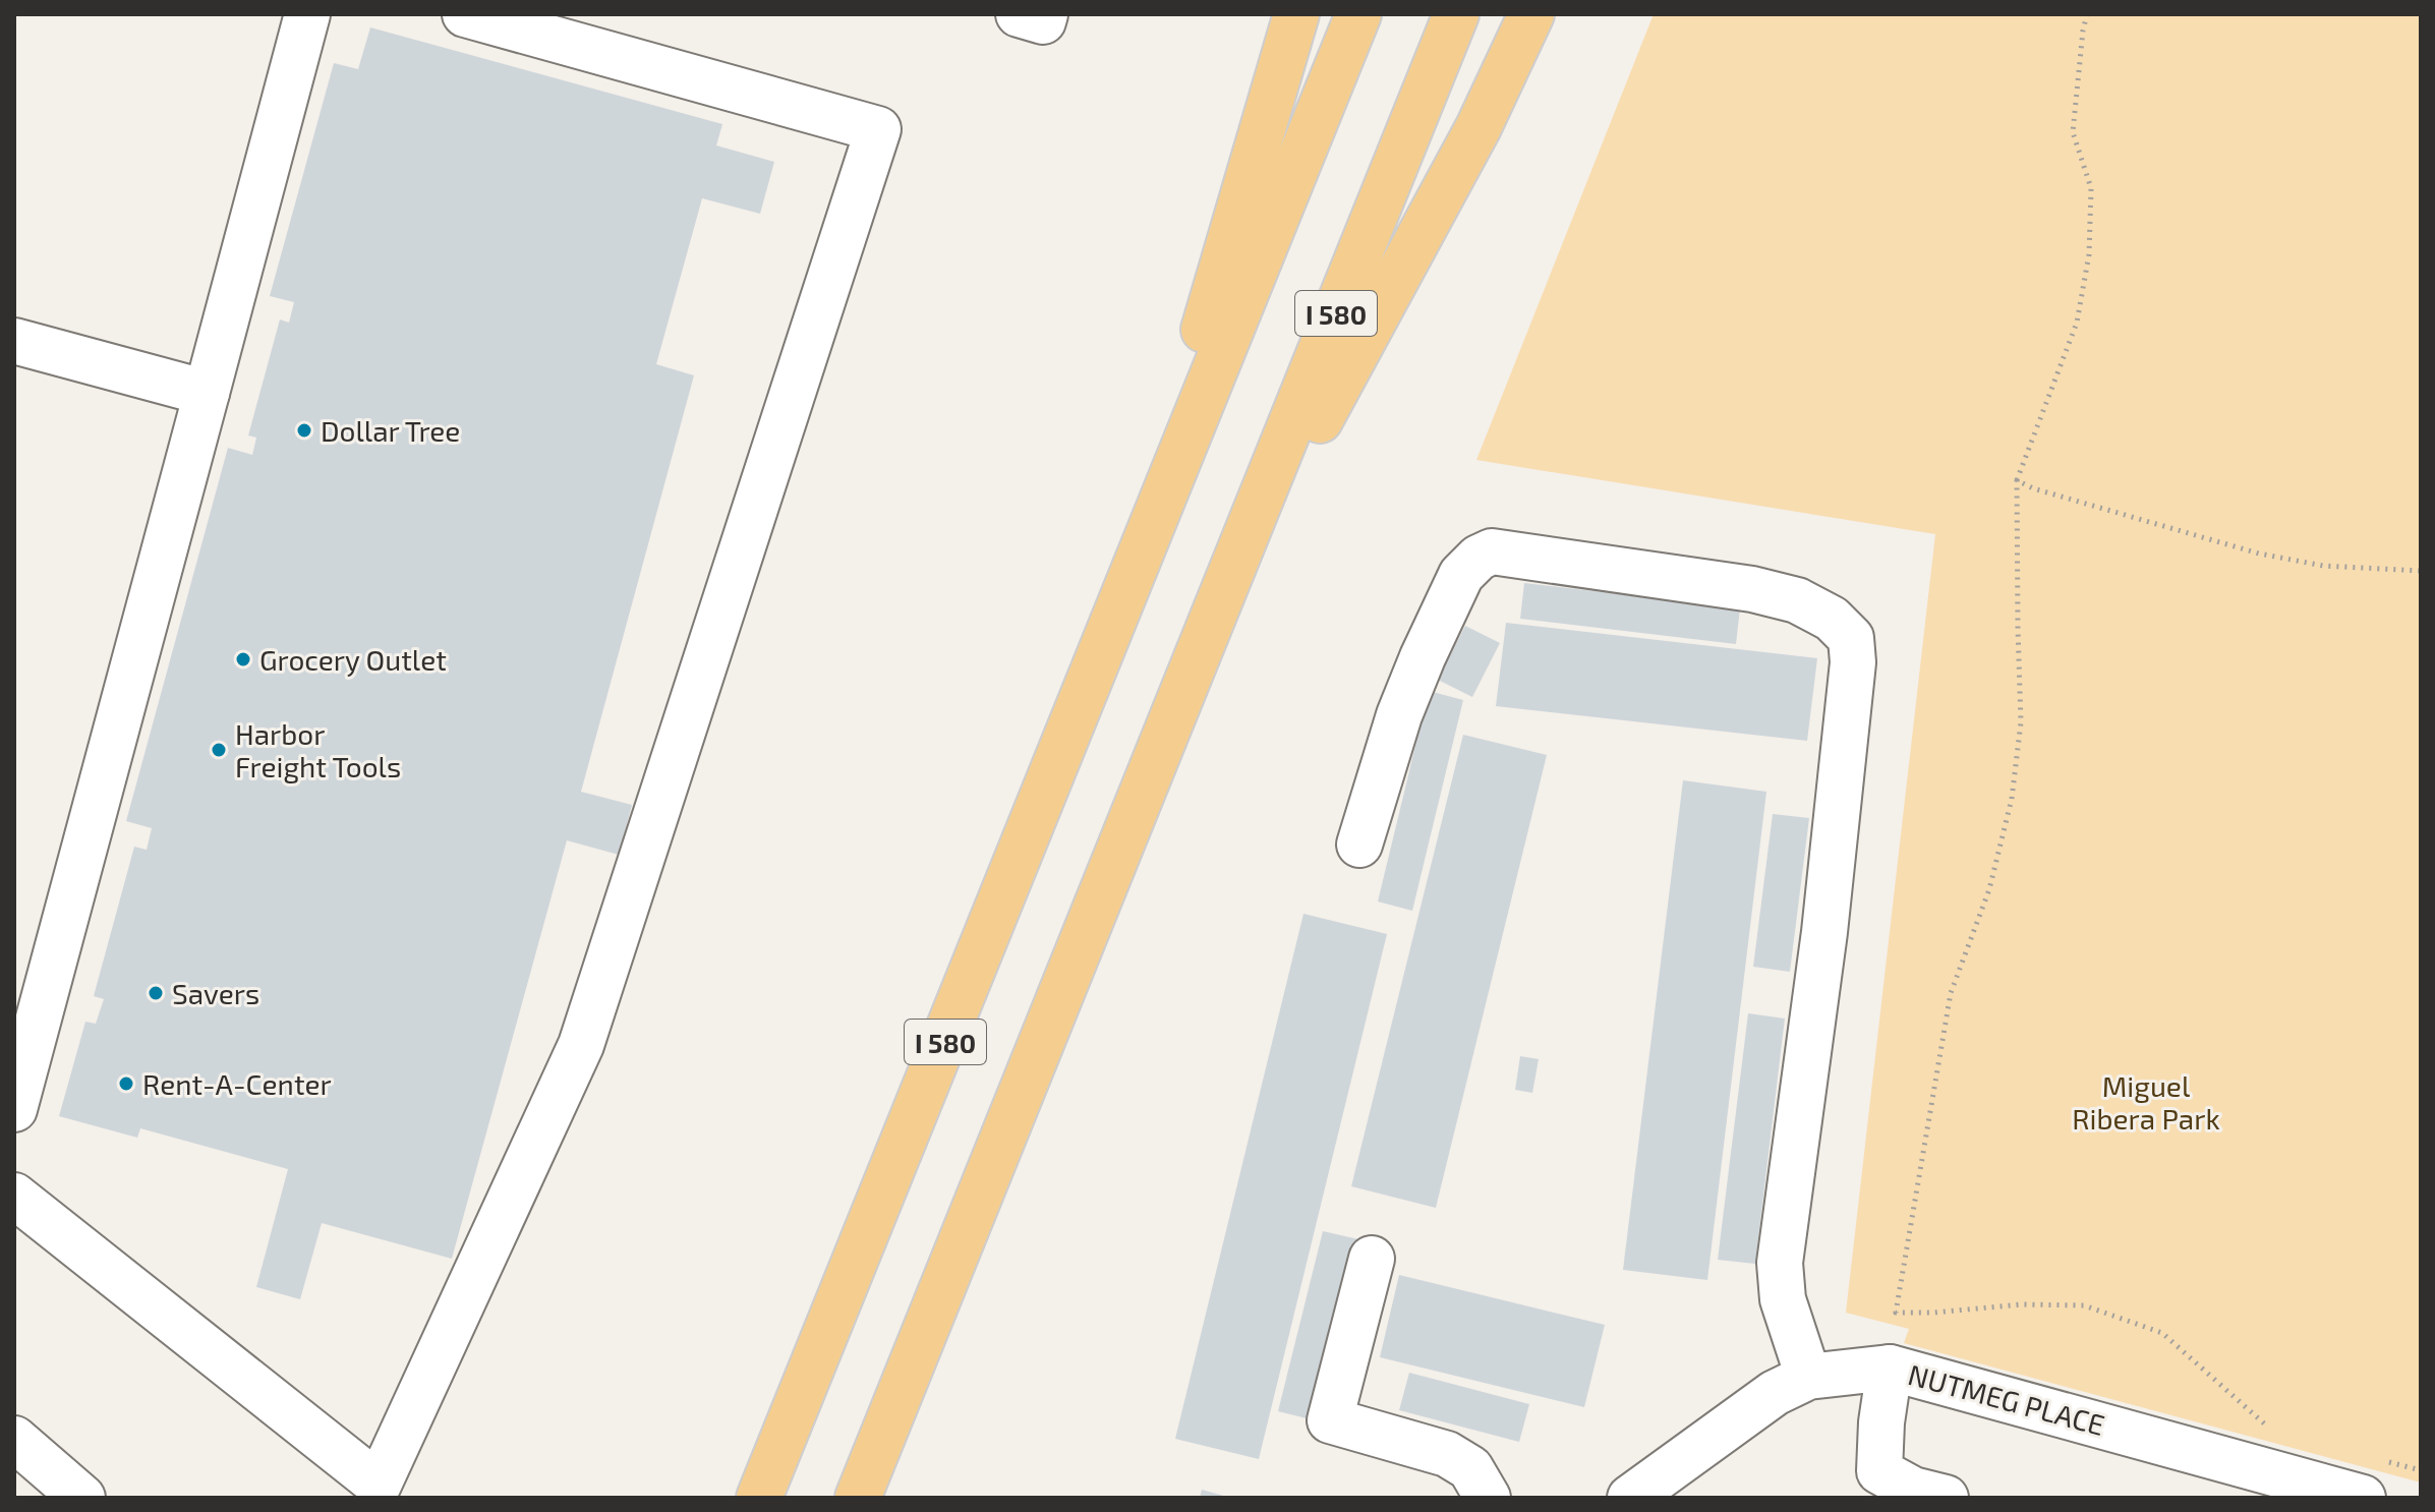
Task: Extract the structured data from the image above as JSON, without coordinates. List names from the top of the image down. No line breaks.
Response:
{"streets":{"highway":["I 580"],"street":["NUTMEG PLACE"]},"parks":["Miguel Ribera Park"],"places":["Dollar Tree","Grocery Outlet","Harbor Freight Tools","Savers","Rent-A-Center"]}
